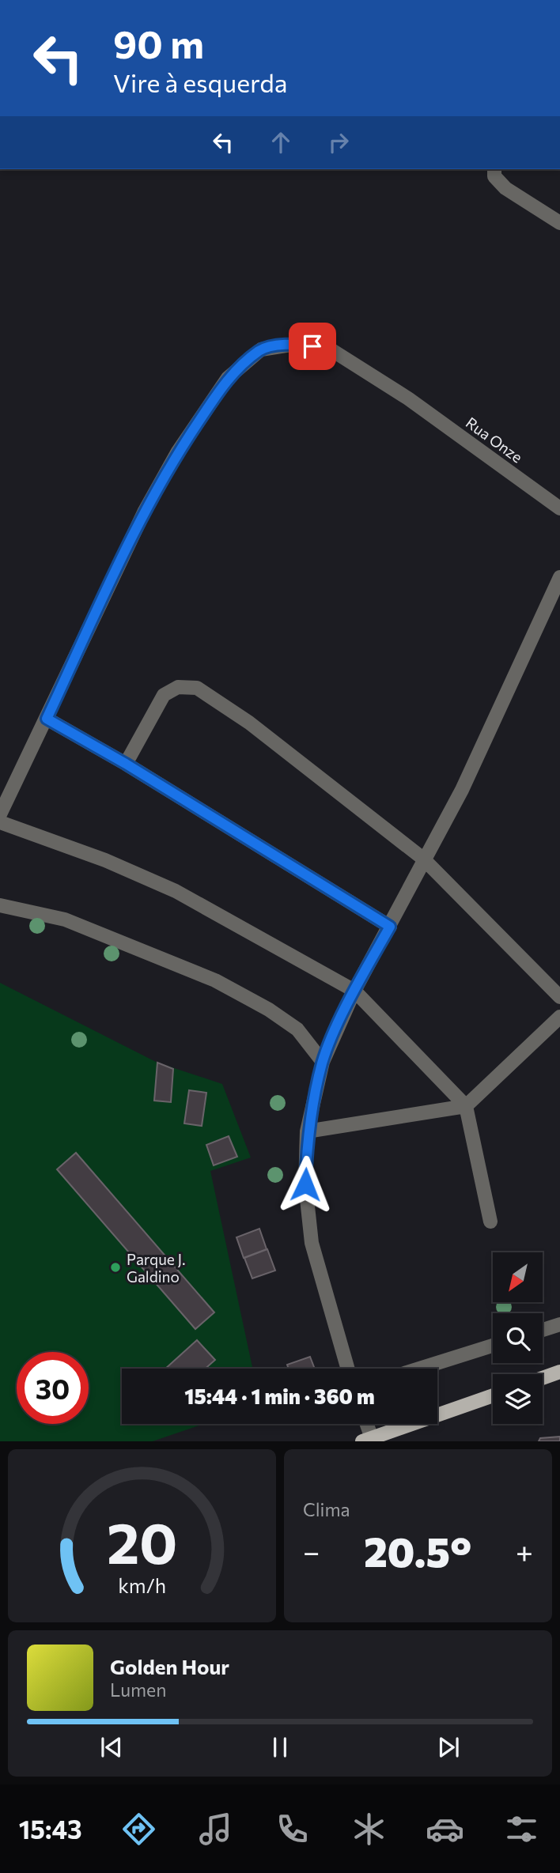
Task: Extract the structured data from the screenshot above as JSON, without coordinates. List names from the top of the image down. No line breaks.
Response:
{"streets":{"street":["Rua Onze"]},"places":["Parque J. Galdino"],"north":"bottom left","page":{"turn":["90 m","Vire à esquerda"],"limit":"30","trip":"15:44 · 1 min · 360 m","tile":"Clima","heat":["−","20.5°","+"],"song":["Golden Hour","Lumen"],"tabs":"15:43","gauge":["20","km/h"]}}
